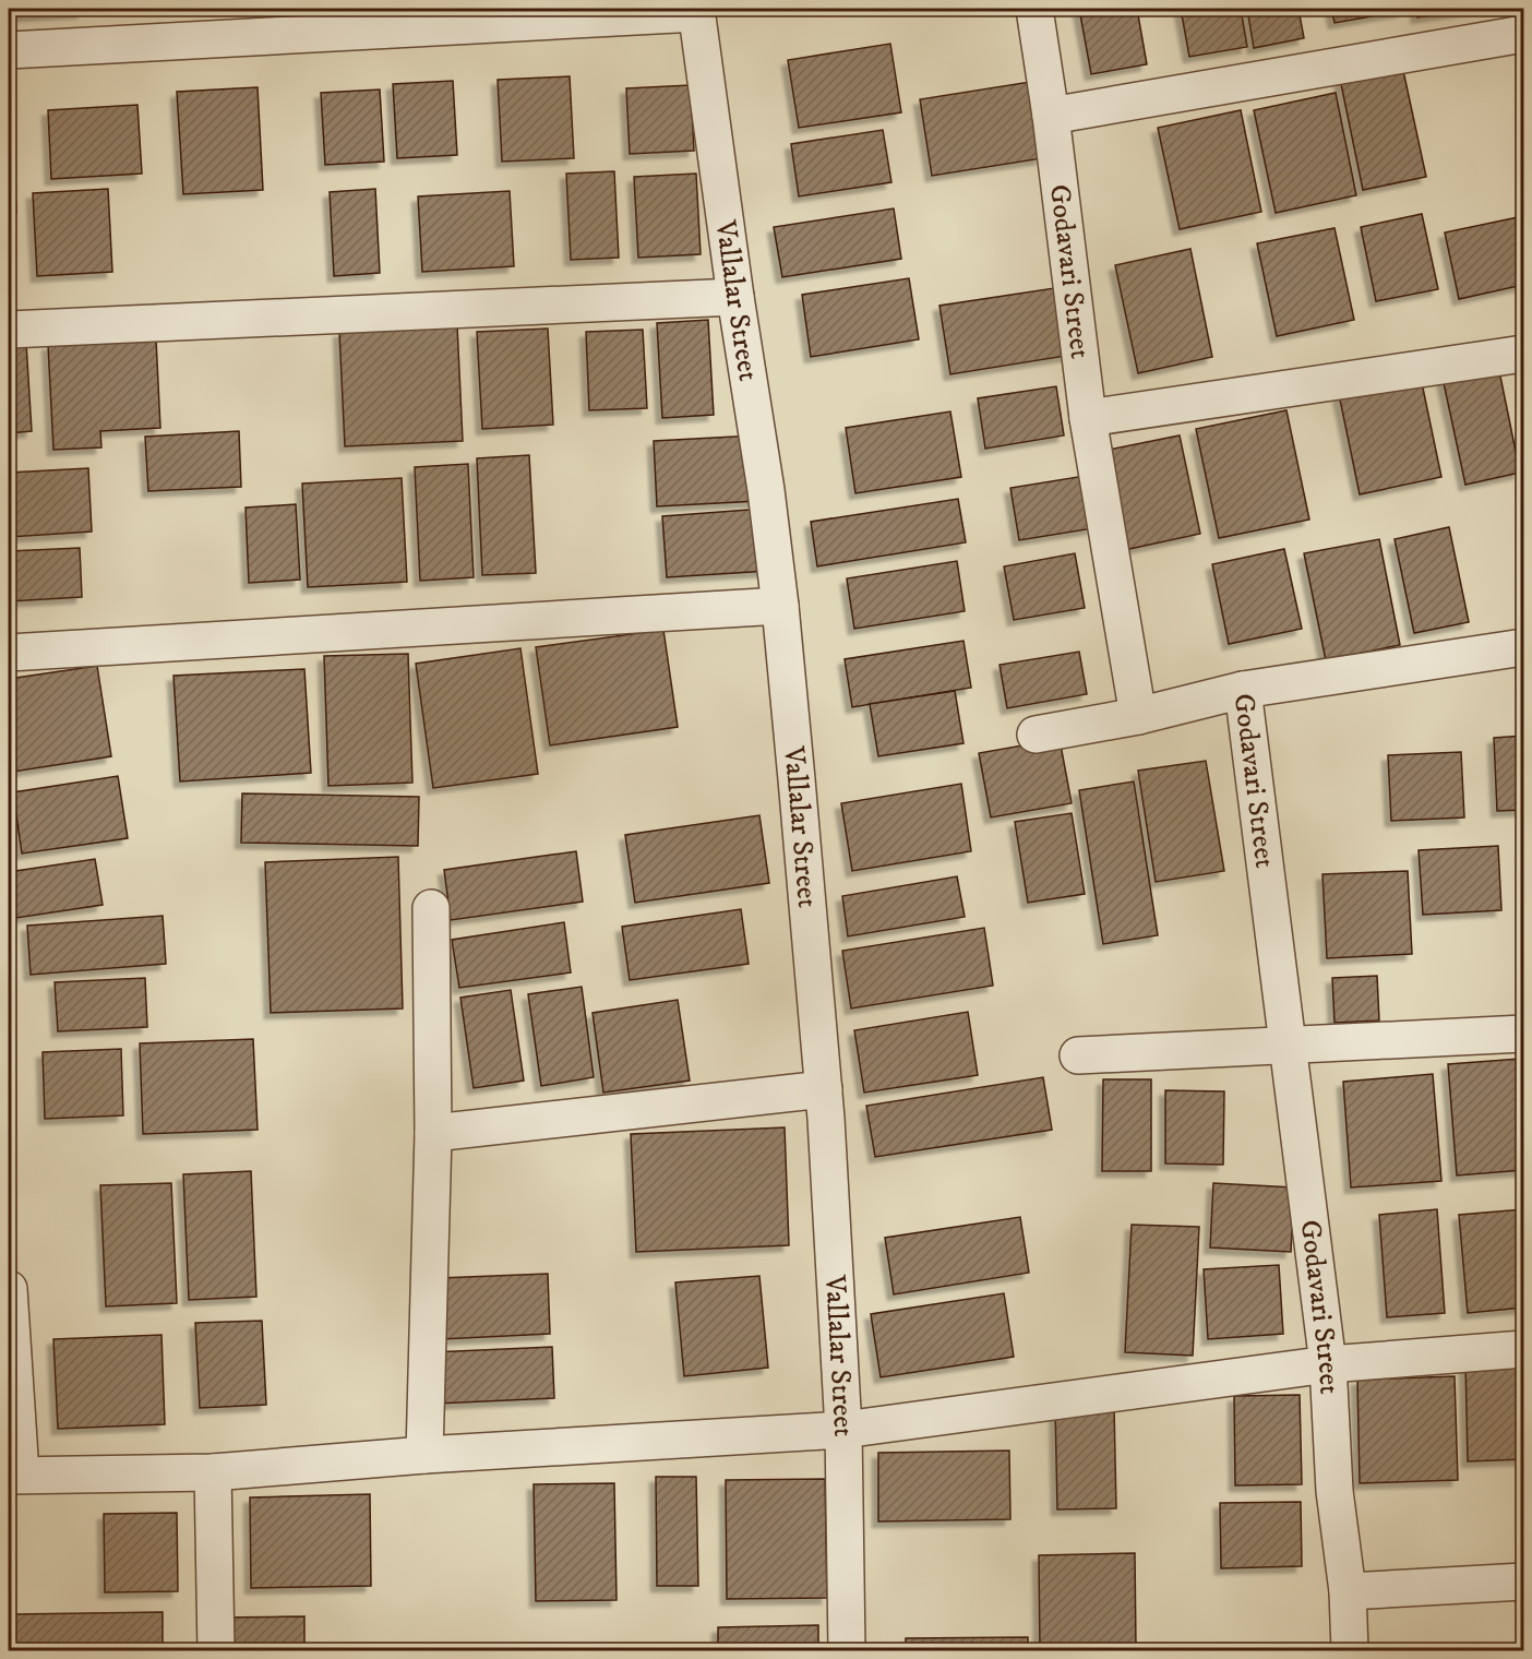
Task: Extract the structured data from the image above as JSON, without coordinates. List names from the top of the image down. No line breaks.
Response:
{"streets":{"street":["Godavari Street","Vallalar Street"]}}
